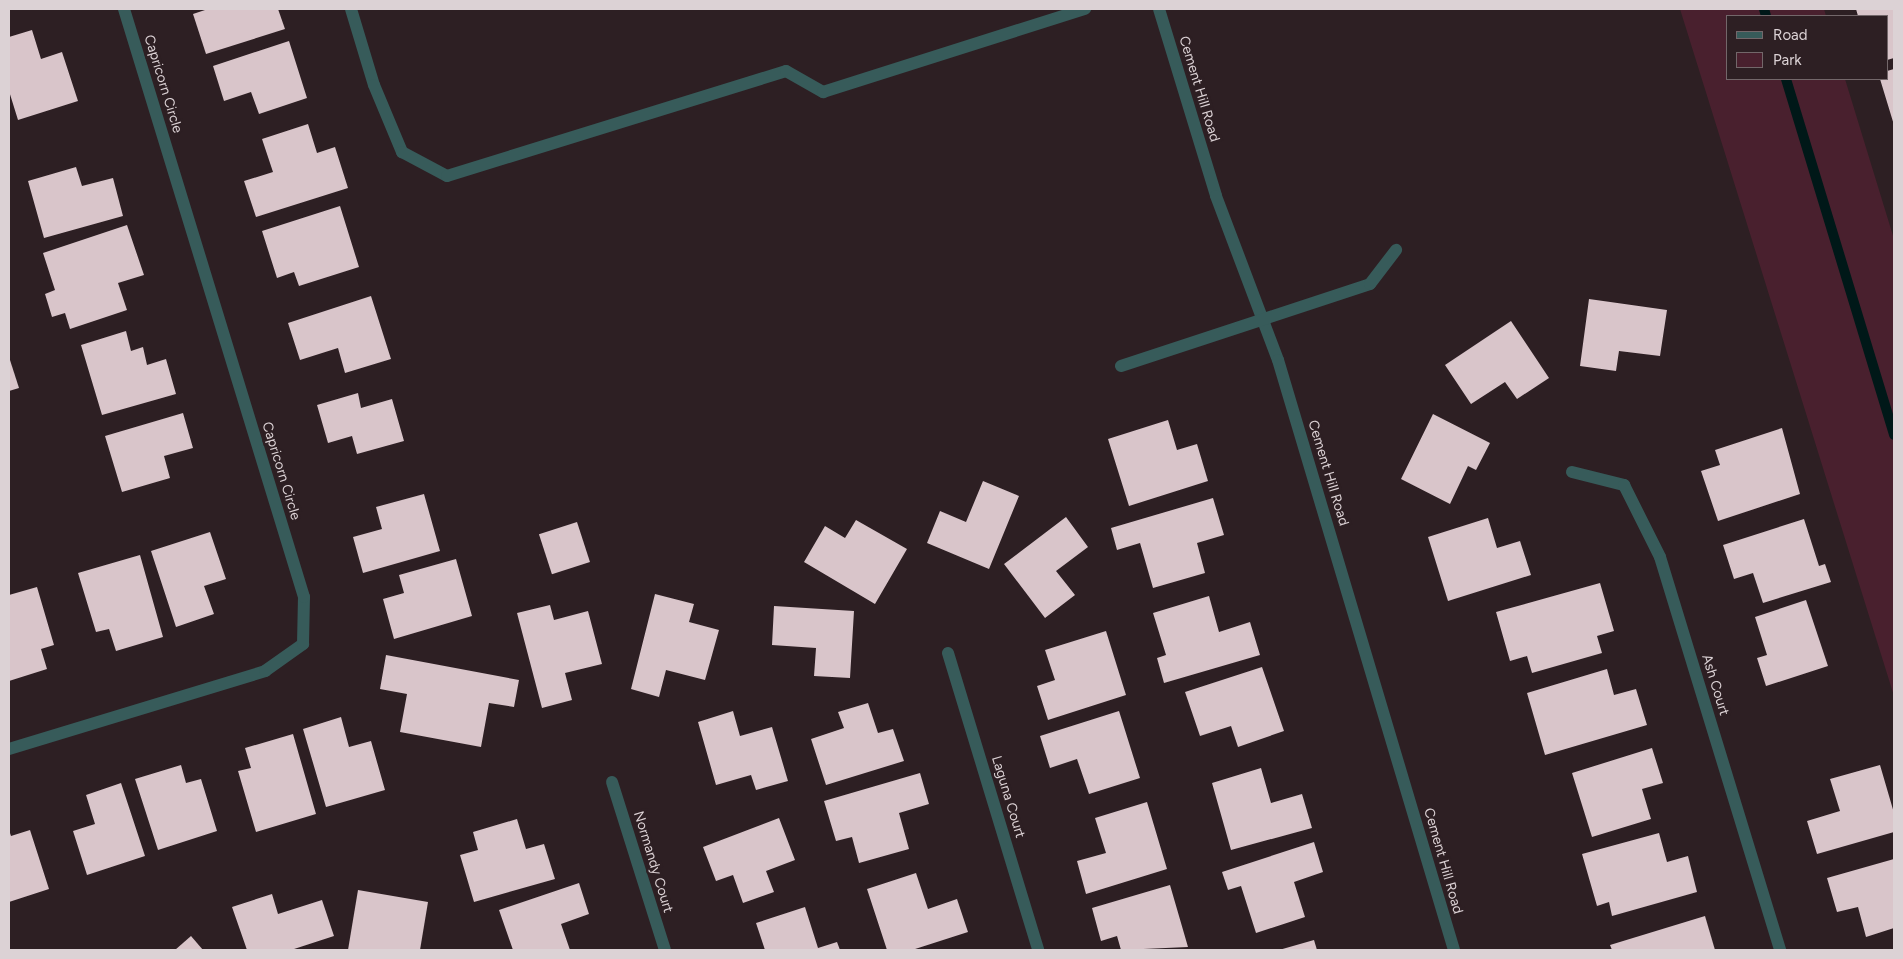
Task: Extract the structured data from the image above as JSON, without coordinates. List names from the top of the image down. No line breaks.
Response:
{"streets":{"street":["Capricorn Circle","Cement Hill Road","Ash Court","Laguna Court","Normandy Court"]},"legend":["Road","Park"]}
